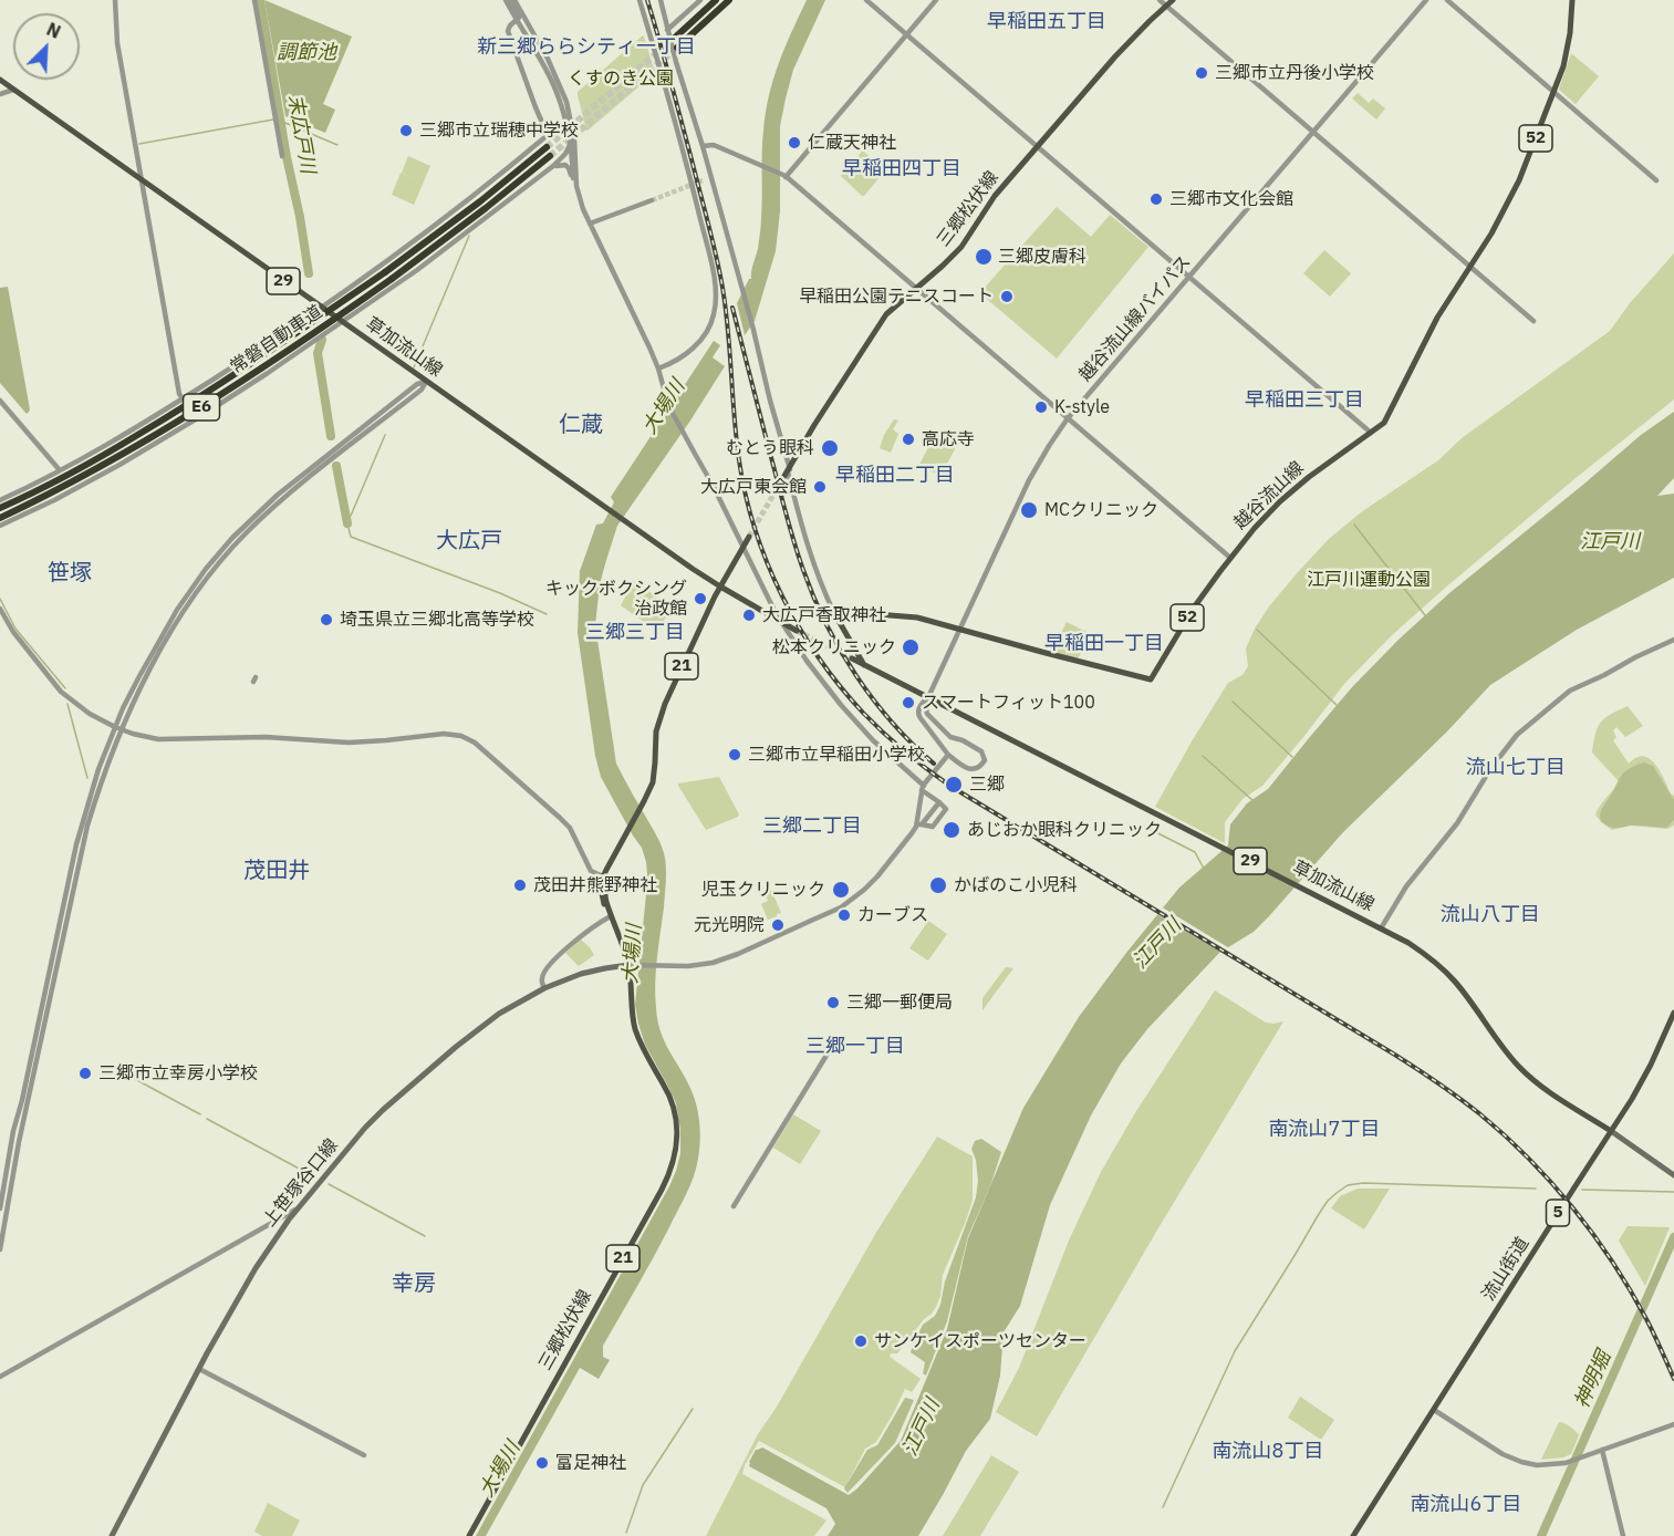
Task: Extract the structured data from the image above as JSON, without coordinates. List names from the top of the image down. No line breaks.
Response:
{"streets":{"highway":["常磐自動車道","E6"],"main road":["52","三郷松伏線","29","草加流山線","越谷流山線","21","上笹塚谷口線","5","流山街道"],"street":["越谷流山線バイパス"]},"crossings":[["三郷松伏線","21"],["三郷松伏線","上笹塚谷口線"],["越谷流山線バイパス","草加流山線"],["越谷流山線バイパス","越谷流山線"],["草加流山線","21"],["草加流山線","流山街道"]],"districts":["早稲田五丁目","新三郷ららシティ一丁目","早稲田四丁目","早稲田三丁目","仁蔵","早稲田二丁目","大広戸","笹塚","三郷三丁目","早稲田一丁目","流山七丁目","三郷二丁目","茂田井","流山八丁目","三郷一丁目","南流山7丁目","幸房","南流山8丁目","南流山6丁目"],"water":["調節池","末広戸川","大場川","江戸川","神明堀"],"parks":["くすのき公園","江戸川運動公園"],"places":["三郷市立丹後小学校","三郷市立瑞穂中学校","仁蔵天神社","三郷市文化会館","三郷皮膚科","早稲田公園テニスコート","K-style","高応寺","むとう眼科","大広戸東会館","MCクリニック","キックボクシング 治政館","大広戸香取神社","埼玉県立三郷北高等学校","松本クリニック","スマートフィット100","三郷市立早稲田小学校","三郷","あじおか眼科クリニック","茂田井熊野神社","かばのこ小児科","児玉クリニック","カーブス","元光明院","三郷一郵便局","三郷市立幸房小学校","サンケイスポーツセンター","富足神社"],"north":"top right"}
